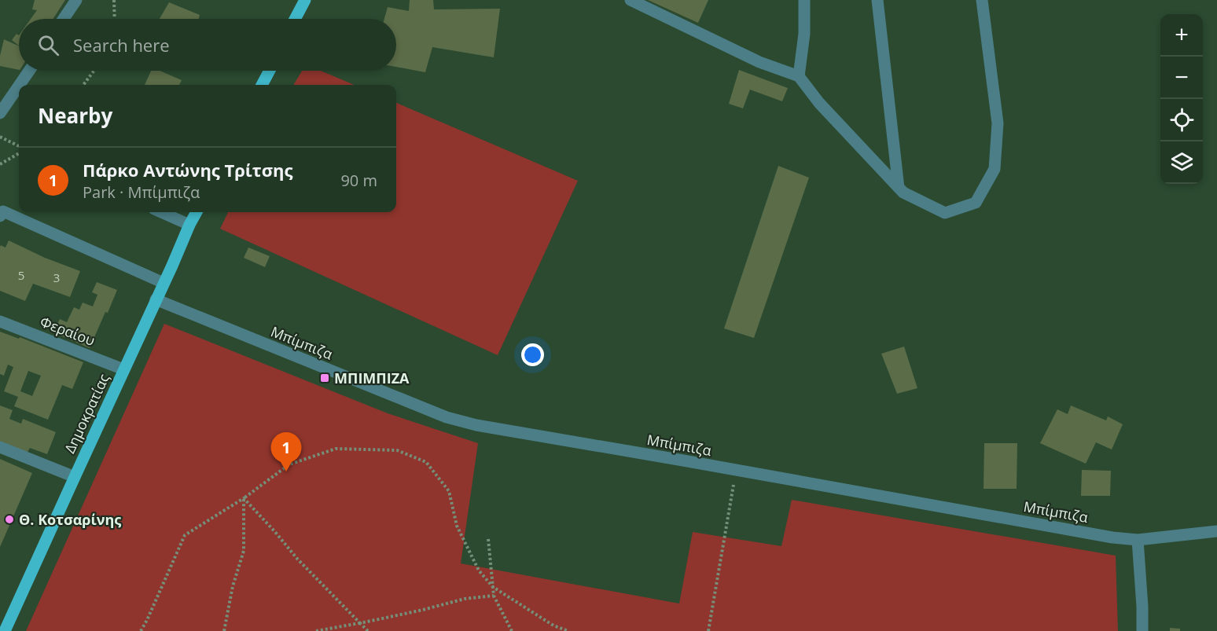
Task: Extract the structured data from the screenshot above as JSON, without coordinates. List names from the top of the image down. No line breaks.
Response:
{"streets":{"main road":["Δημοκρατίας"],"street":["Φεραίου","Μπίμπιζα"]},"crossings":[["Φεραίου","Δημοκρατίας"],["Μπίμπιζα","Δημοκρατίας"]],"places":{"transit":["ΜΠΙΜΠΙΖΑ"],"other":["Θ. Κοτσαρίνης"]},"house_numbers":["5","3"],"page":{"map_buttons":["+","−"],"search":"Search here","heading":"Nearby","list":[{"mark":"1","name":"Πάρκο Αντώνης Τρίτσης","note":"Park · Μπίμπιζα","value":"90 m"}],"pins":"1"}}
